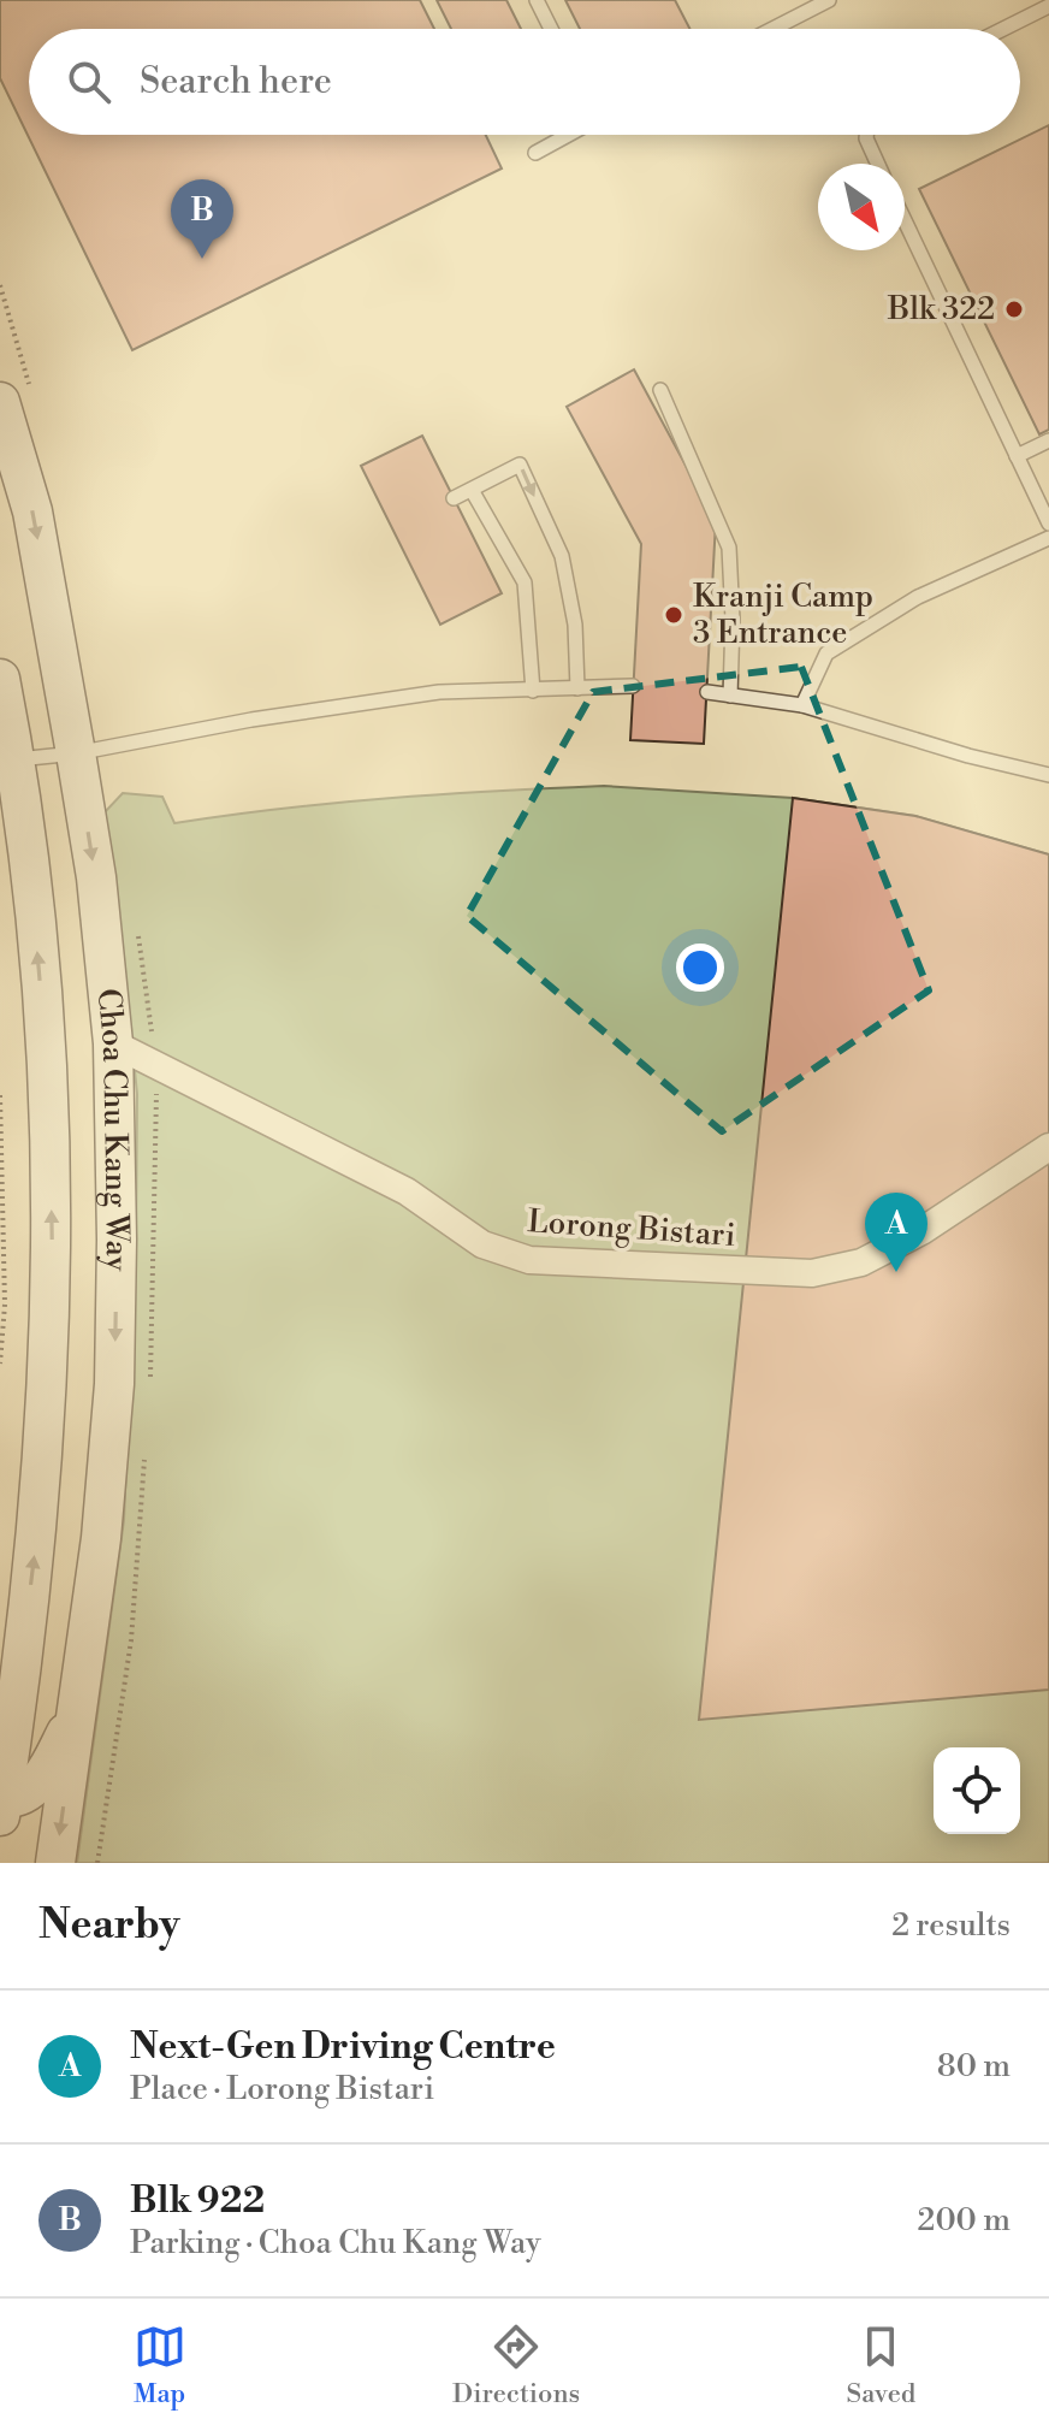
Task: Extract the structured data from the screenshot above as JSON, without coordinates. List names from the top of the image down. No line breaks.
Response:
{"streets":{"main road":["Choa Chu Kang Way"],"street":["Lorong Bistari"]},"crossings":[["Choa Chu Kang Way","Lorong Bistari"]],"places":["Blk 322","Kranji Camp 3 Entrance"],"north":"bottom right","page":{"search":"Search here","pins":["B","A"],"heading":["Nearby","2 results"],"list":[{"mark":"A","name":"Next-Gen Driving Centre","note":"Place · Lorong Bistari","value":"80 m"},{"mark":"B","name":"Blk 922","note":"Parking · Choa Chu Kang Way","value":"200 m"}],"nav":["Map","Directions","Saved"]}}
